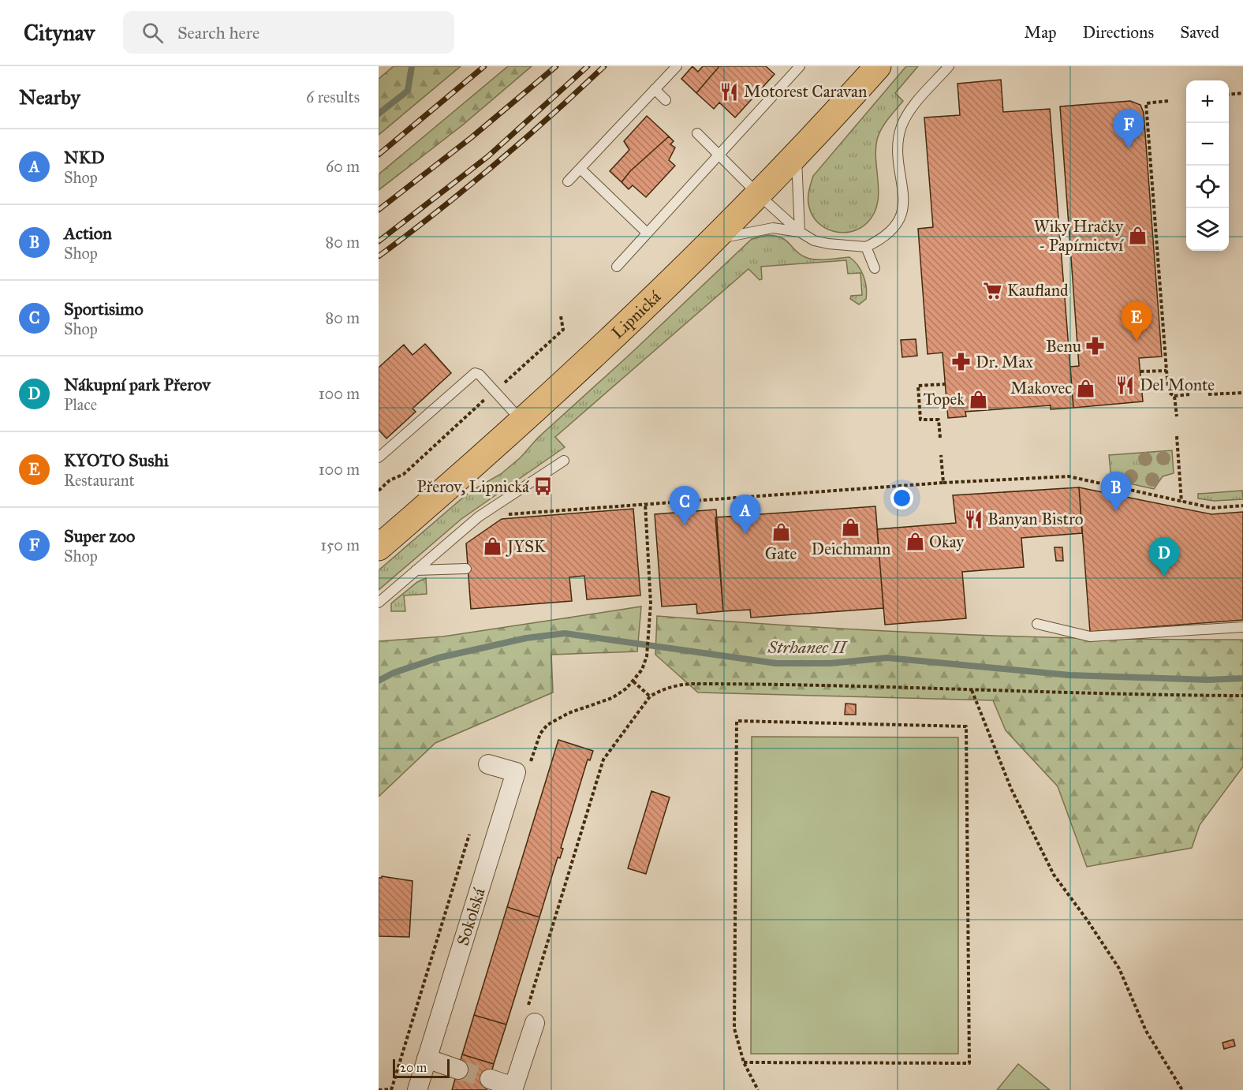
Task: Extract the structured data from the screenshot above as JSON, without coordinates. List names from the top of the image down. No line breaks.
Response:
{"streets":{"main road":["Lipnická"],"street":["Sokolská"]},"water":["Strhanec II"],"places":{"restaurant":["Motorest Caravan","Del Monte","Banyan Bistro"],"shop":["Wiky Hračky - Papírnictví","Makovec","Topek","Deichmann","Gate","Okay","JYSK"],"supermarket":["Kaufland"],"pharmacy":["Benu","Dr. Max"],"bus stop":["Přerov, Lipnická"]},"scale_bar":"20 m","page":{"header":"Citynav","search":"Search here","nav":["Map","Directions","Saved"],"heading":["Nearby","6 results"],"map_buttons":["+","−"],"pins":["F","E","B","C","A","D"],"list":[{"mark":"A","name":"NKD","note":"Shop","value":"60 m"},{"mark":"B","name":"Action","note":"Shop","value":"80 m"},{"mark":"C","name":"Sportisimo","note":"Shop","value":"80 m"},{"mark":"D","name":"Nákupní park Přerov","note":"Place","value":"100 m"},{"mark":"E","name":"KYOTO Sushi","note":"Restaurant","value":"100 m"},{"mark":"F","name":"Super zoo","note":"Shop","value":"150 m"}],"scale":"20 m"}}
